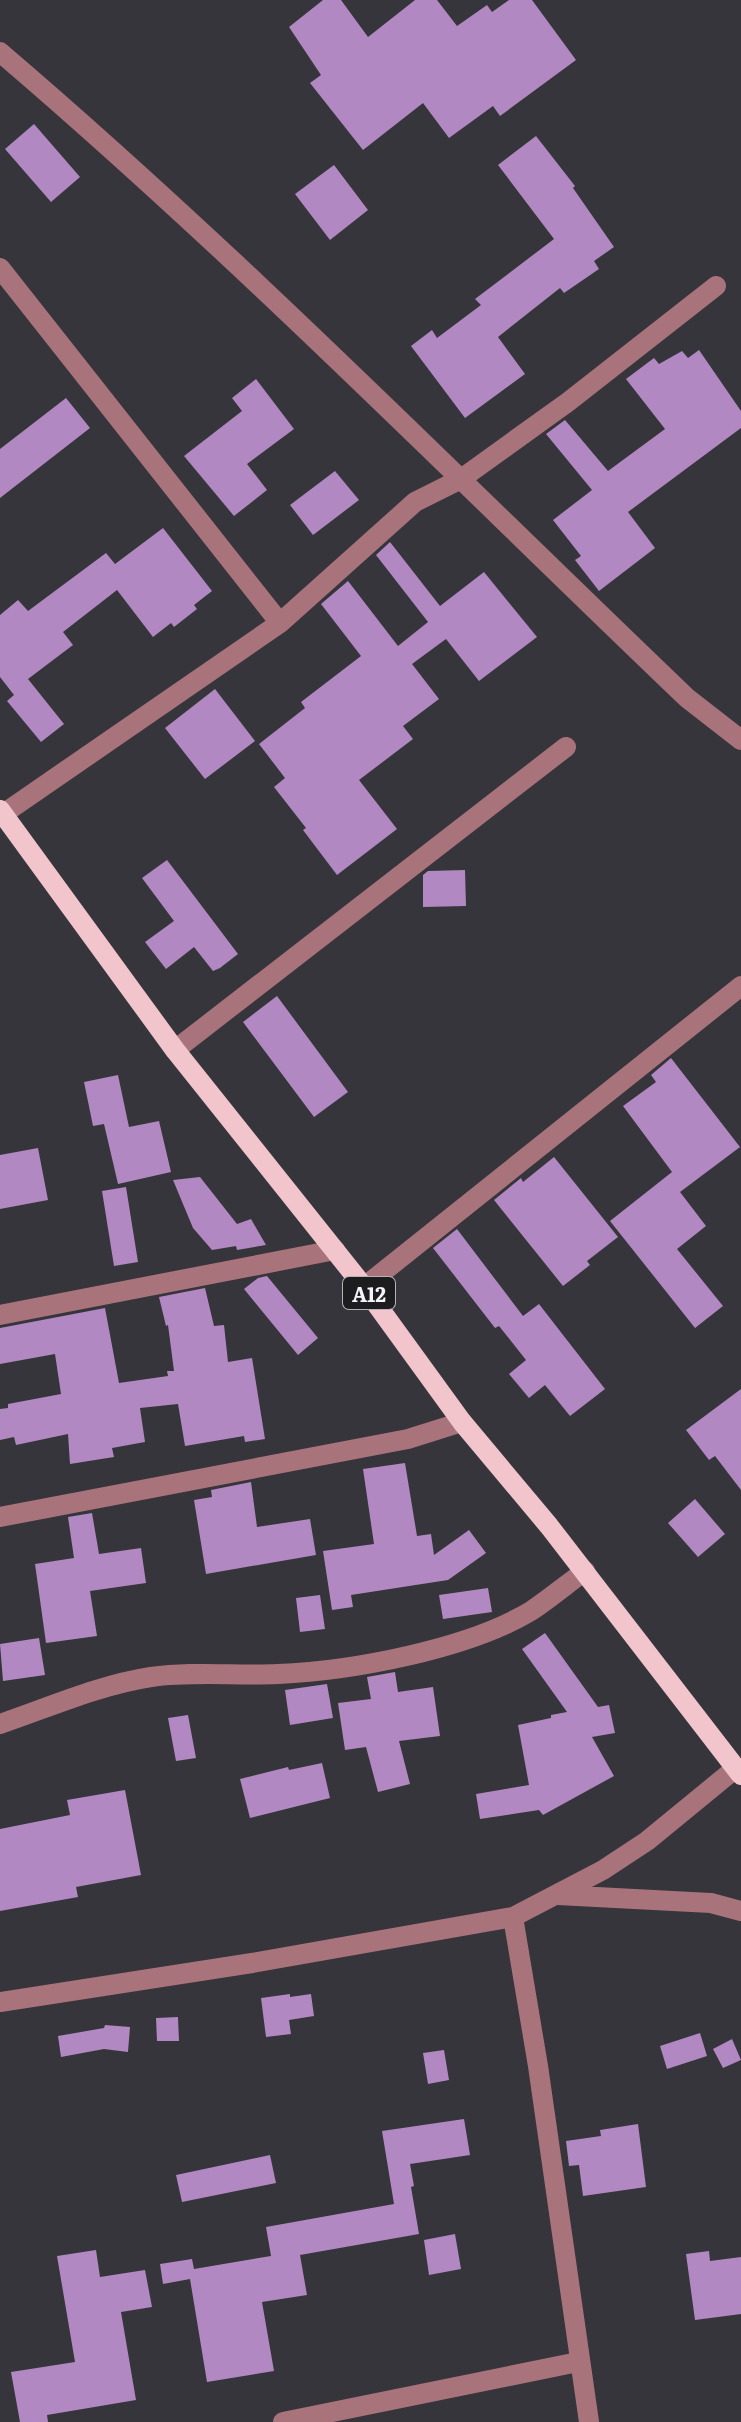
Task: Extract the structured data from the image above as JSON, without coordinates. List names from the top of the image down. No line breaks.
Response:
{"streets":{"main road":["A12"]}}
